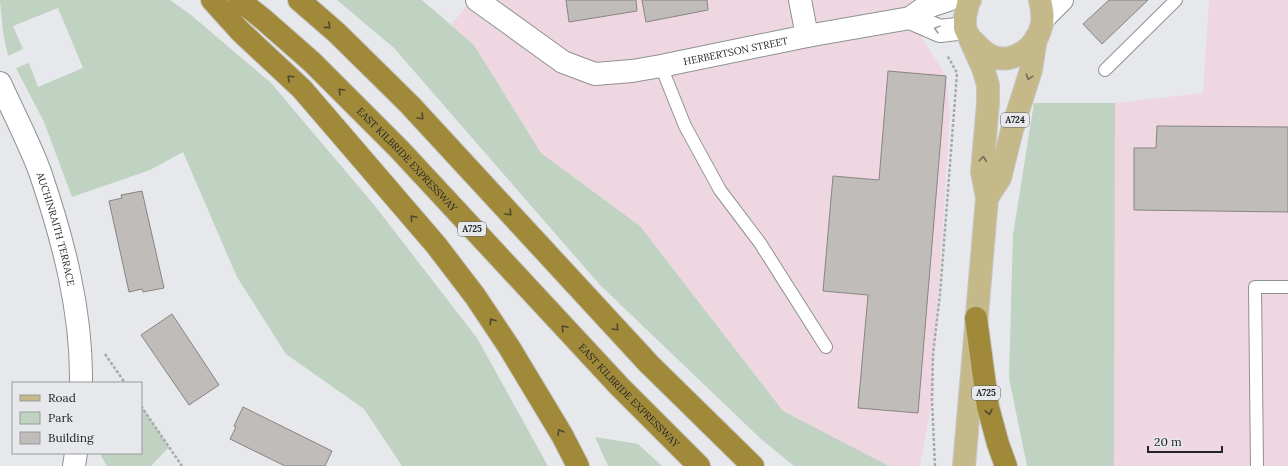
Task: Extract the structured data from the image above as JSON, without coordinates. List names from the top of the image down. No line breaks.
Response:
{"streets":{"highway":["EAST KILBRIDE EXPRESSWAY","A725"],"main road":["A724"],"street":["HERBERTSON STREET","AUCHINRAITH TERRACE"]},"crossings":[["A724","A725"]],"legend":["Road","Park","Building"],"scale_bar":"20 m"}
